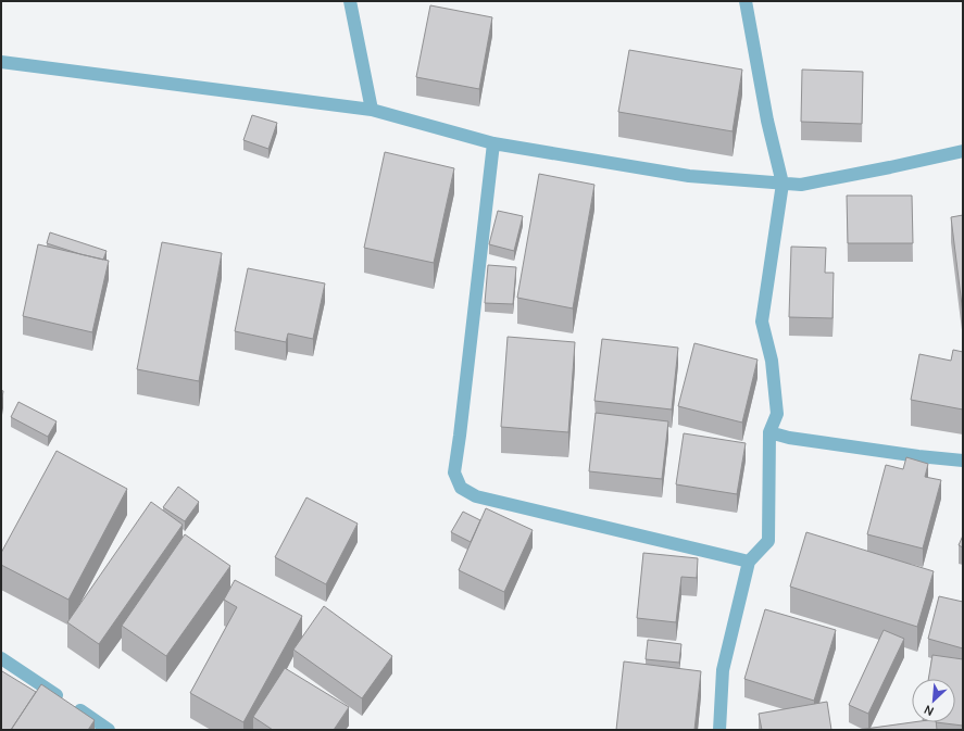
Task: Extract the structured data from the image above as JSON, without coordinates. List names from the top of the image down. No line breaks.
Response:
{"north":"bottom left"}
